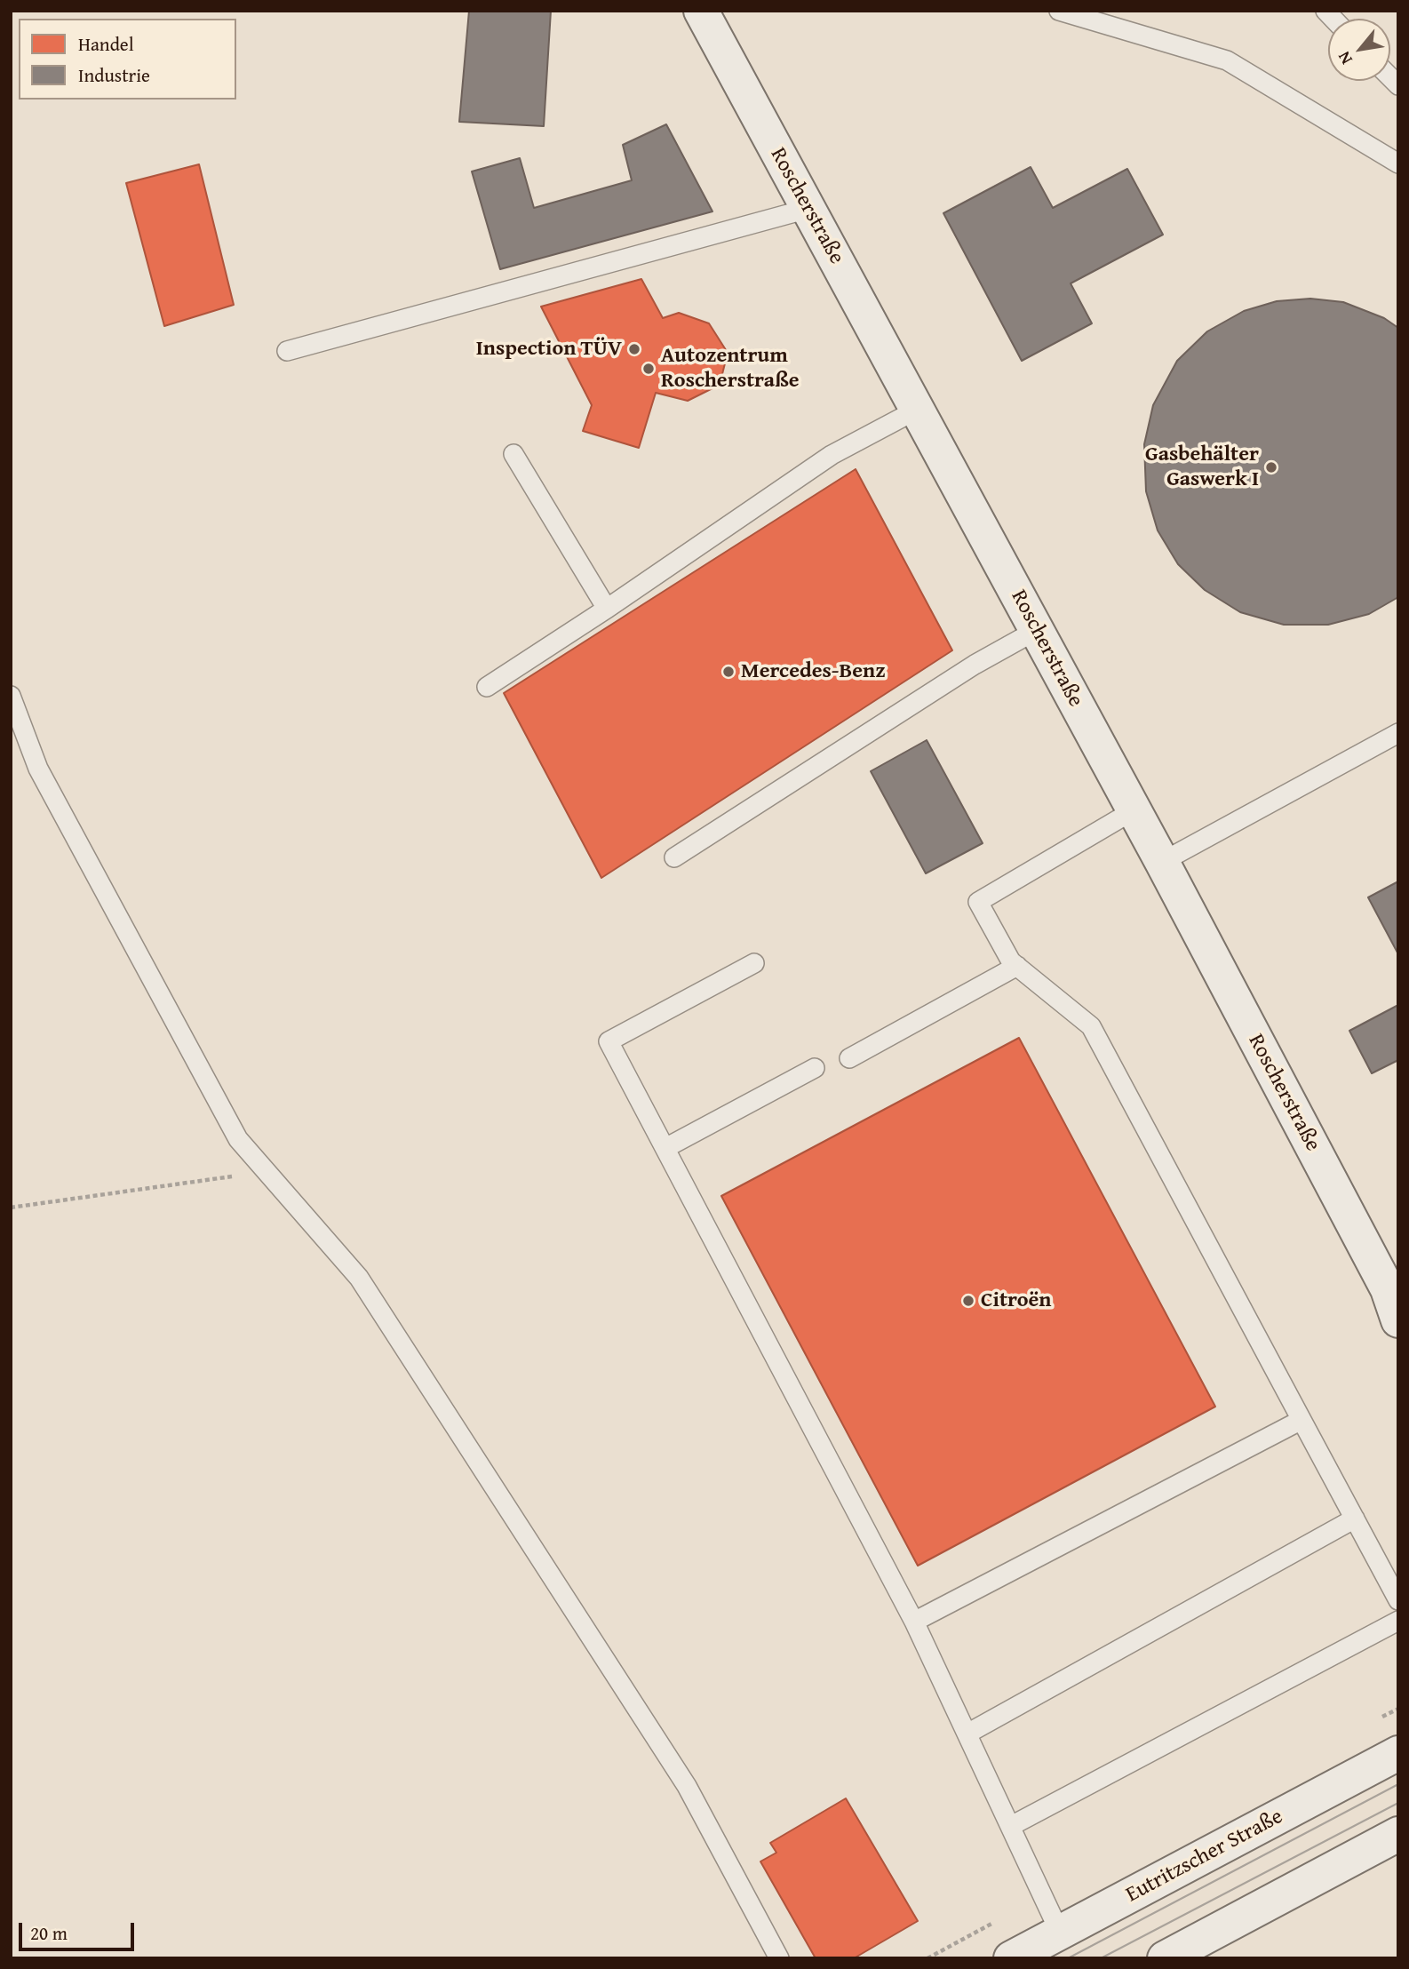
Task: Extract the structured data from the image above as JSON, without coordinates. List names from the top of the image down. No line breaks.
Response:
{"streets":{"main road":["Roscherstraße","Eutritzscher Straße"]},"places":["Inspection TÜV","Autozentrum Roscherstraße","Gasbehälter Gaswerk I","Mercedes-Benz","Citroën"],"legend":["Handel","Industrie"],"scale_bar":"20 m","north":"bottom left"}
